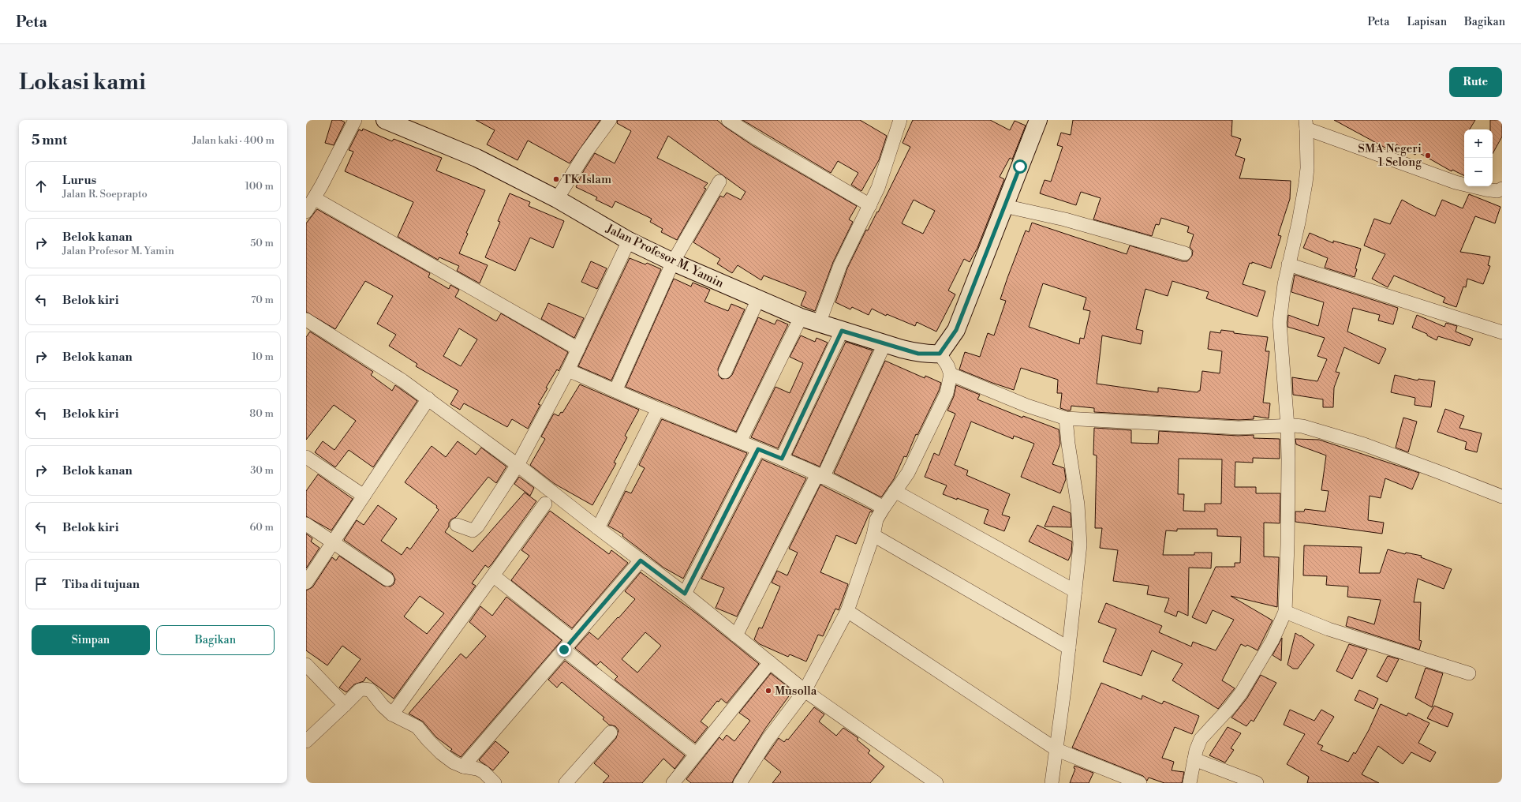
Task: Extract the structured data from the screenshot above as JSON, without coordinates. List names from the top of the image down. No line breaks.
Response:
{"streets":{"main road":["Jalan Profesor M. Yamin"]},"places":["SMA Negeri 1 Selong","TK Islam","Musolla"],"page":{"header":"Peta","nav":["Peta","Lapisan","Bagikan"],"buttons":["Rute",["Simpan","Bagikan"]],"title":"Lokasi kami","heading":["5 mnt","Jalan kaki · 400 m"],"map_buttons":["+","−"],"list":[["Lurus","Jalan R. Soeprapto","100 m"],["Belok kanan","Jalan Profesor M. Yamin","50 m"],["Belok kiri","70 m"],["Belok kanan","10 m"],["Belok kiri","80 m"],["Belok kanan","30 m"],["Belok kiri","60 m"],"Tiba di tujuan"]}}
